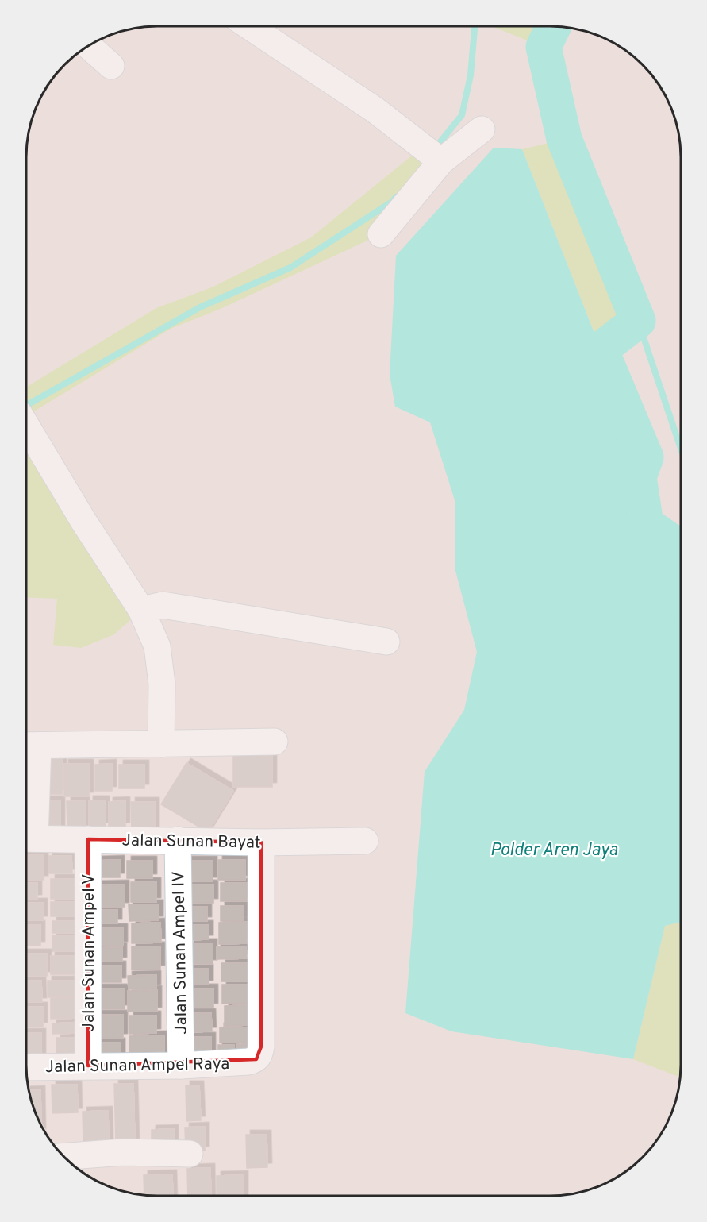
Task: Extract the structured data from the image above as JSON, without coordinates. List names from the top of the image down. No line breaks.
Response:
{"streets":{"street":["Jalan Sunan Bayat","Jalan Sunan Ampel V","Jalan Sunan Ampel IV","Jalan Sunan Ampel Raya"]},"crossings":[["Jalan Sunan Bayat","Jalan Sunan Ampel V"],["Jalan Sunan Bayat","Jalan Sunan Ampel IV"],["Jalan Sunan Bayat","Jalan Sunan Ampel Raya"],["Jalan Sunan Ampel V","Jalan Sunan Ampel Raya"],["Jalan Sunan Ampel IV","Jalan Sunan Ampel Raya"]],"water":["Polder Aren Jaya"]}
